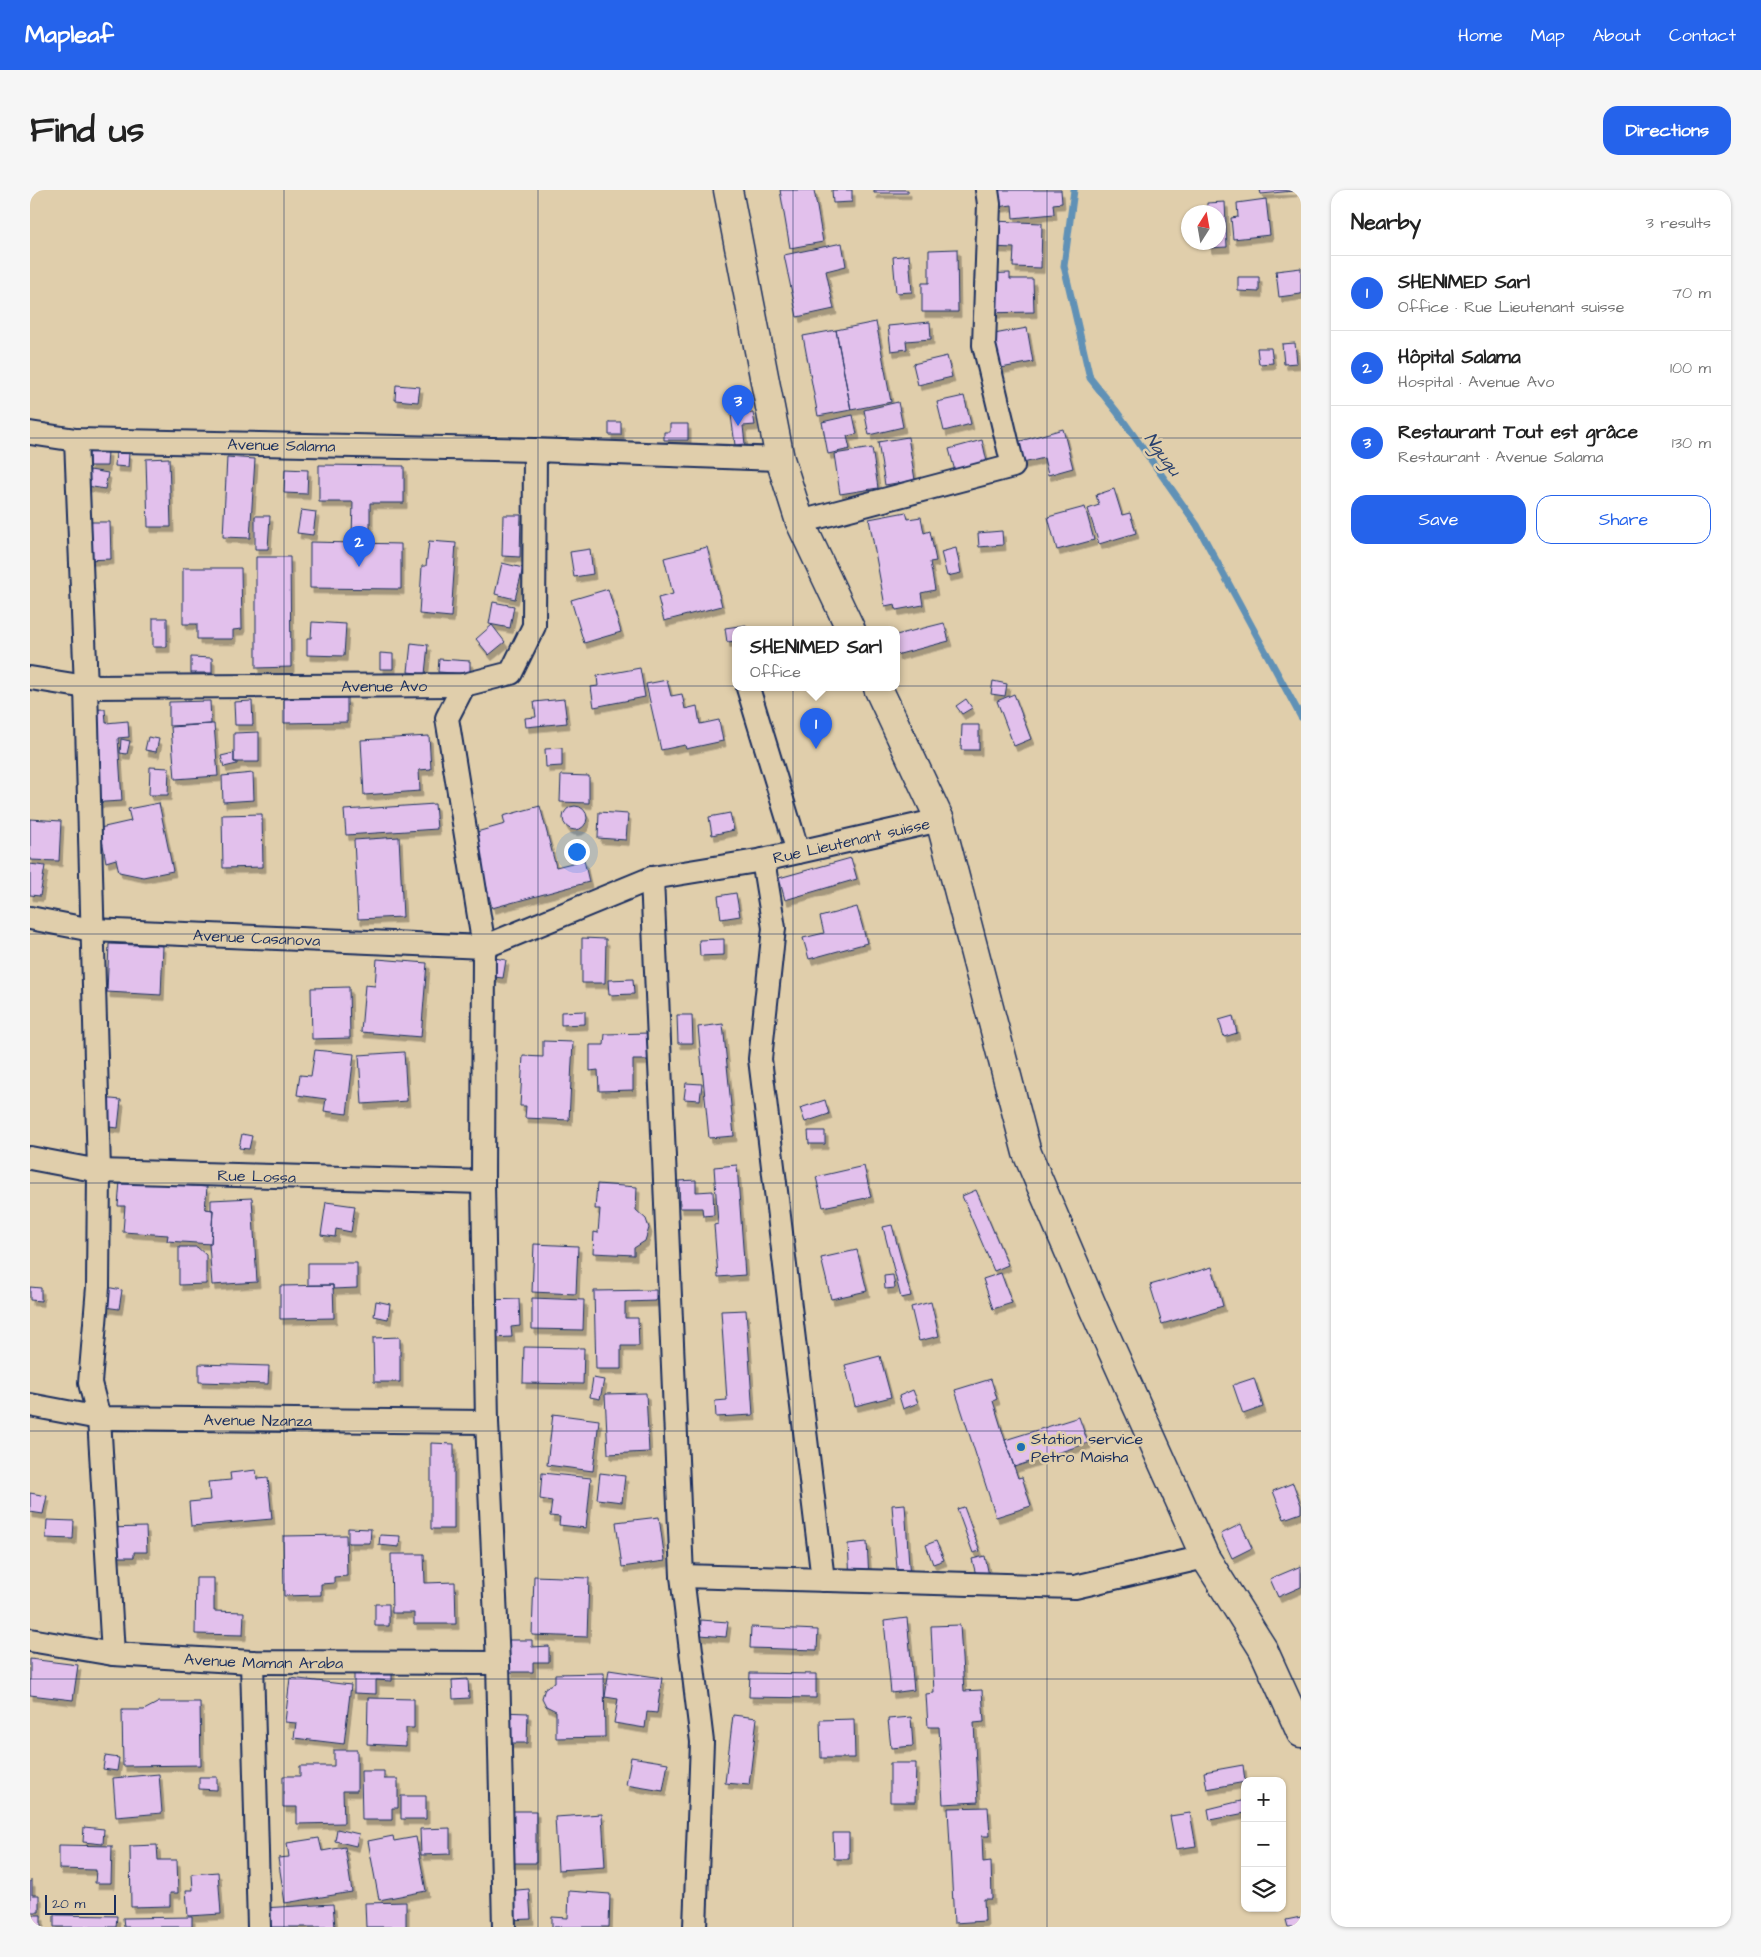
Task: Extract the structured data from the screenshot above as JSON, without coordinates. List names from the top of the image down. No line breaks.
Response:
{"streets":{"street":["Avenue Salama","Avenue Avo","Rue Lieutenant suisse","Avenue Casanova","Rue Lossa","Avenue Nzanza","Avenue Maman Araba"]},"crossings":[["Avenue Salama","Avenue Avo"],["Rue Lieutenant suisse","Avenue Casanova"]],"water":["Ngugu"],"places":["Station service Petro Maisha"],"scale_bar":"20 m","north":"top","page":{"header":"Mapleaf","nav":["Home","Map","About","Contact"],"title":"Find us","buttons":["Directions",["Save","Share"]],"heading":["Nearby","3 results"],"list":[{"mark":"1","name":"SHENIMED Sarl","note":"Office · Rue Lieutenant suisse","value":"70 m"},{"mark":"2","name":"Hôpital Salama","note":"Hospital · Avenue Avo","value":"100 m"},{"mark":"3","name":"Restaurant Tout est grâce","note":"Restaurant · Avenue Salama","value":"130 m"}],"pins":["3","2","1"],"popup":["SHENIMED Sarl","Office"],"map_buttons":["+","−"],"scale":"20 m"}}
